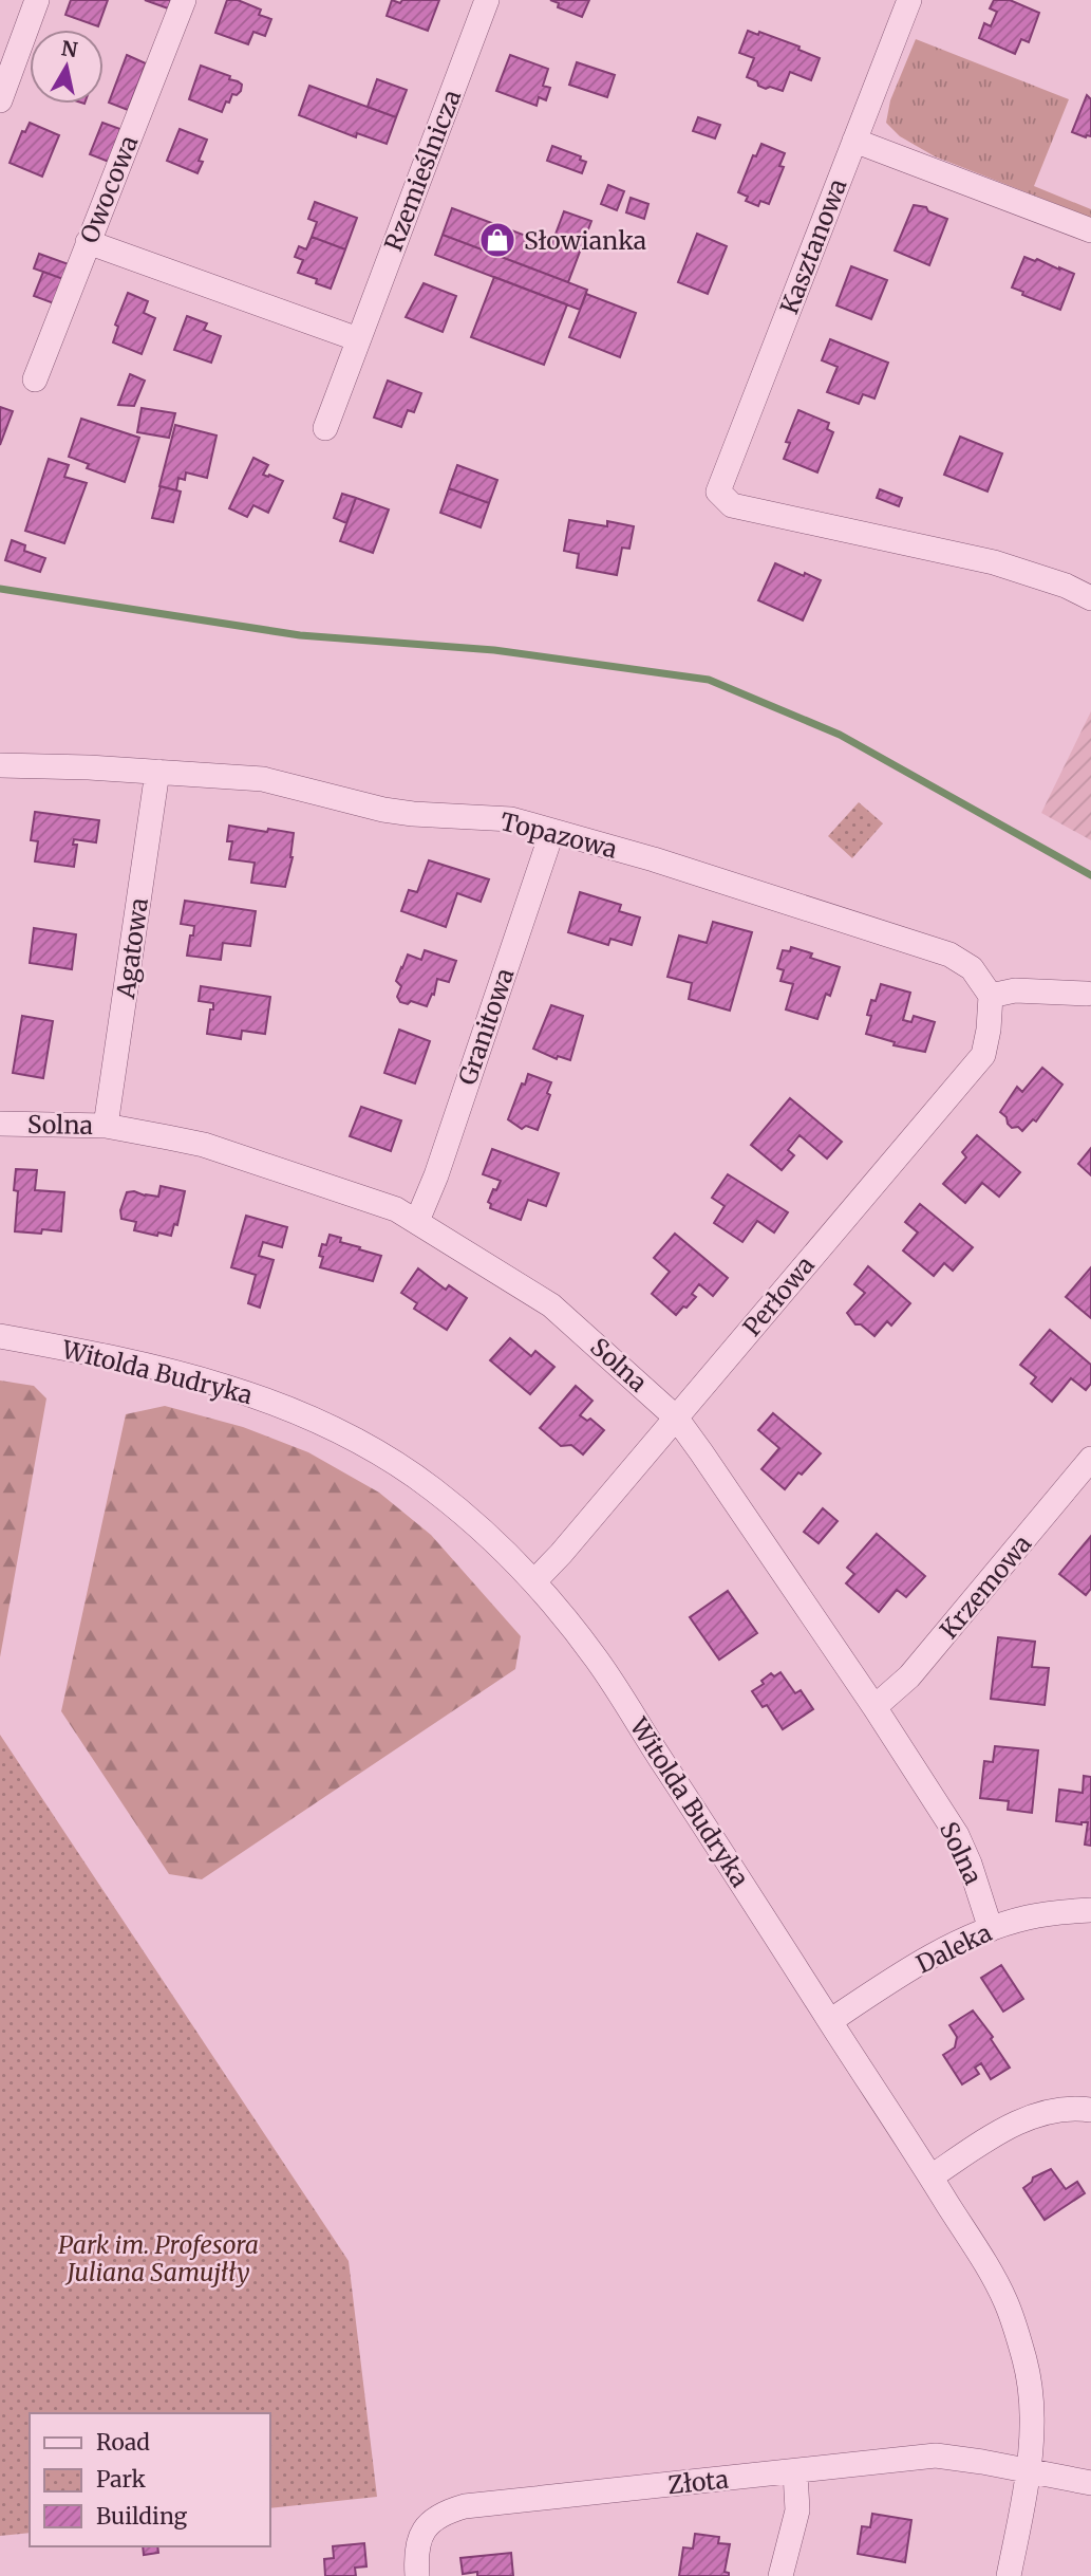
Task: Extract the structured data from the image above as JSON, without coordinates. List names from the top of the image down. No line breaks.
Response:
{"streets":{"street":["Rzemieślnicza","Owocowa","Kasztanowa","Topazowa","Agatowa","Granitowa","Solna","Perłowa","Witolda Budryka","Krzemowa","Daleka","Złota"]},"crossings":[["Topazowa","Agatowa"],["Topazowa","Granitowa"],["Topazowa","Perłowa"],["Agatowa","Solna"],["Granitowa","Solna"],["Solna","Perłowa"],["Solna","Krzemowa"],["Solna","Daleka"],["Perłowa","Witolda Budryka"],["Witolda Budryka","Daleka"],["Witolda Budryka","Złota"]],"parks":["Park im. Profesora Juliana Samujłły"],"places":{"shop":["Słowianka"]},"legend":["Road","Park","Building"],"north":"top"}
